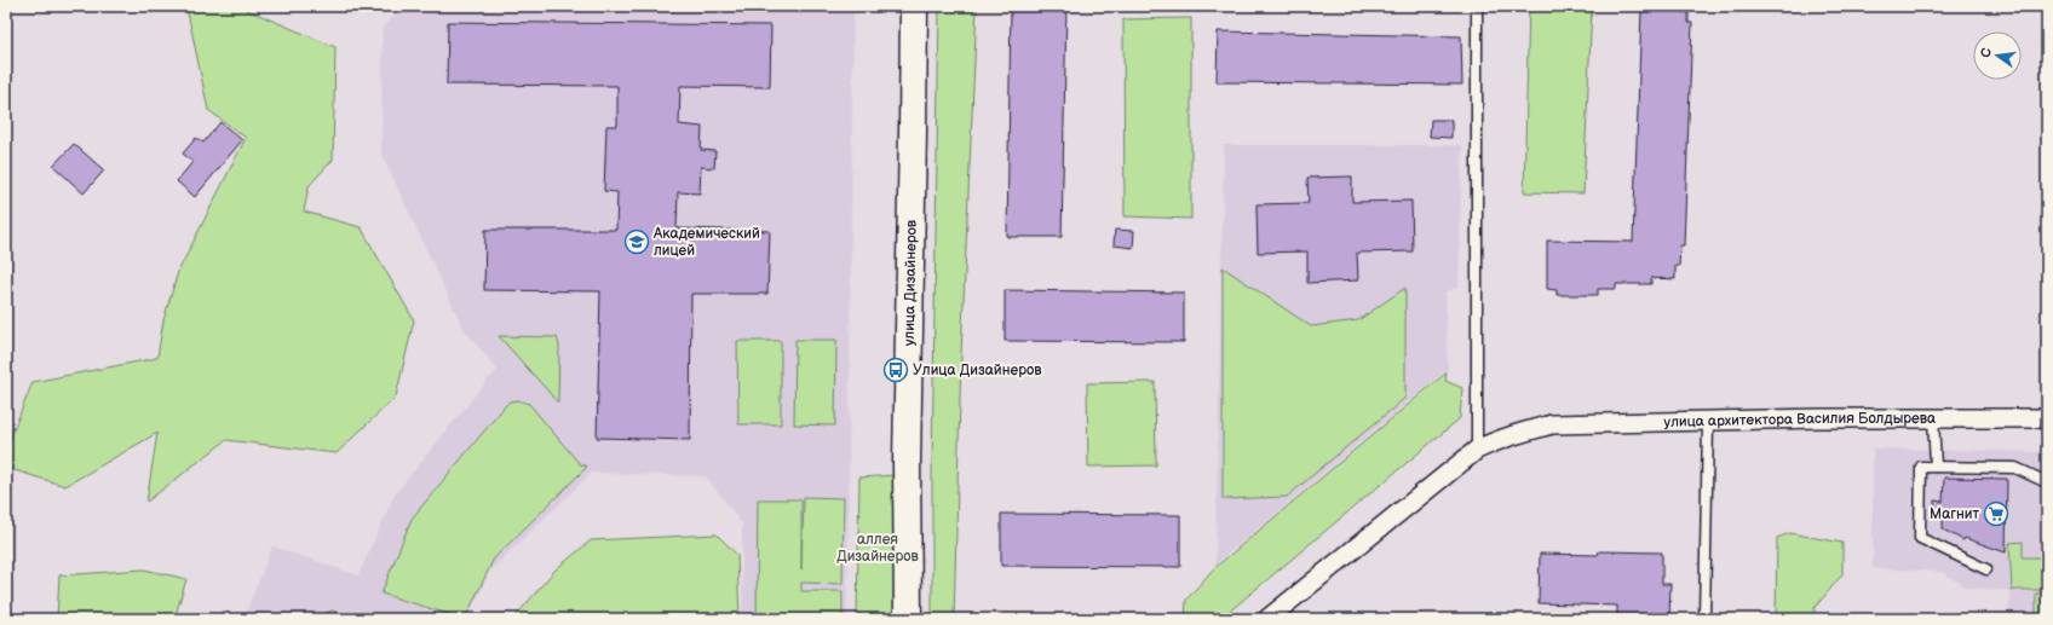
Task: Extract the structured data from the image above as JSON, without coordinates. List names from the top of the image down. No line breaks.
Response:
{"streets":{"street":["улица Дизайнеров","улица архитектора Василия Болдырева"]},"parks":["аллея Дизайнеров"],"places":{"school or university":["Академический лицей"],"bus stop":["Улица Дизайнеров"],"supermarket":["Магнит"]},"north":"left"}
